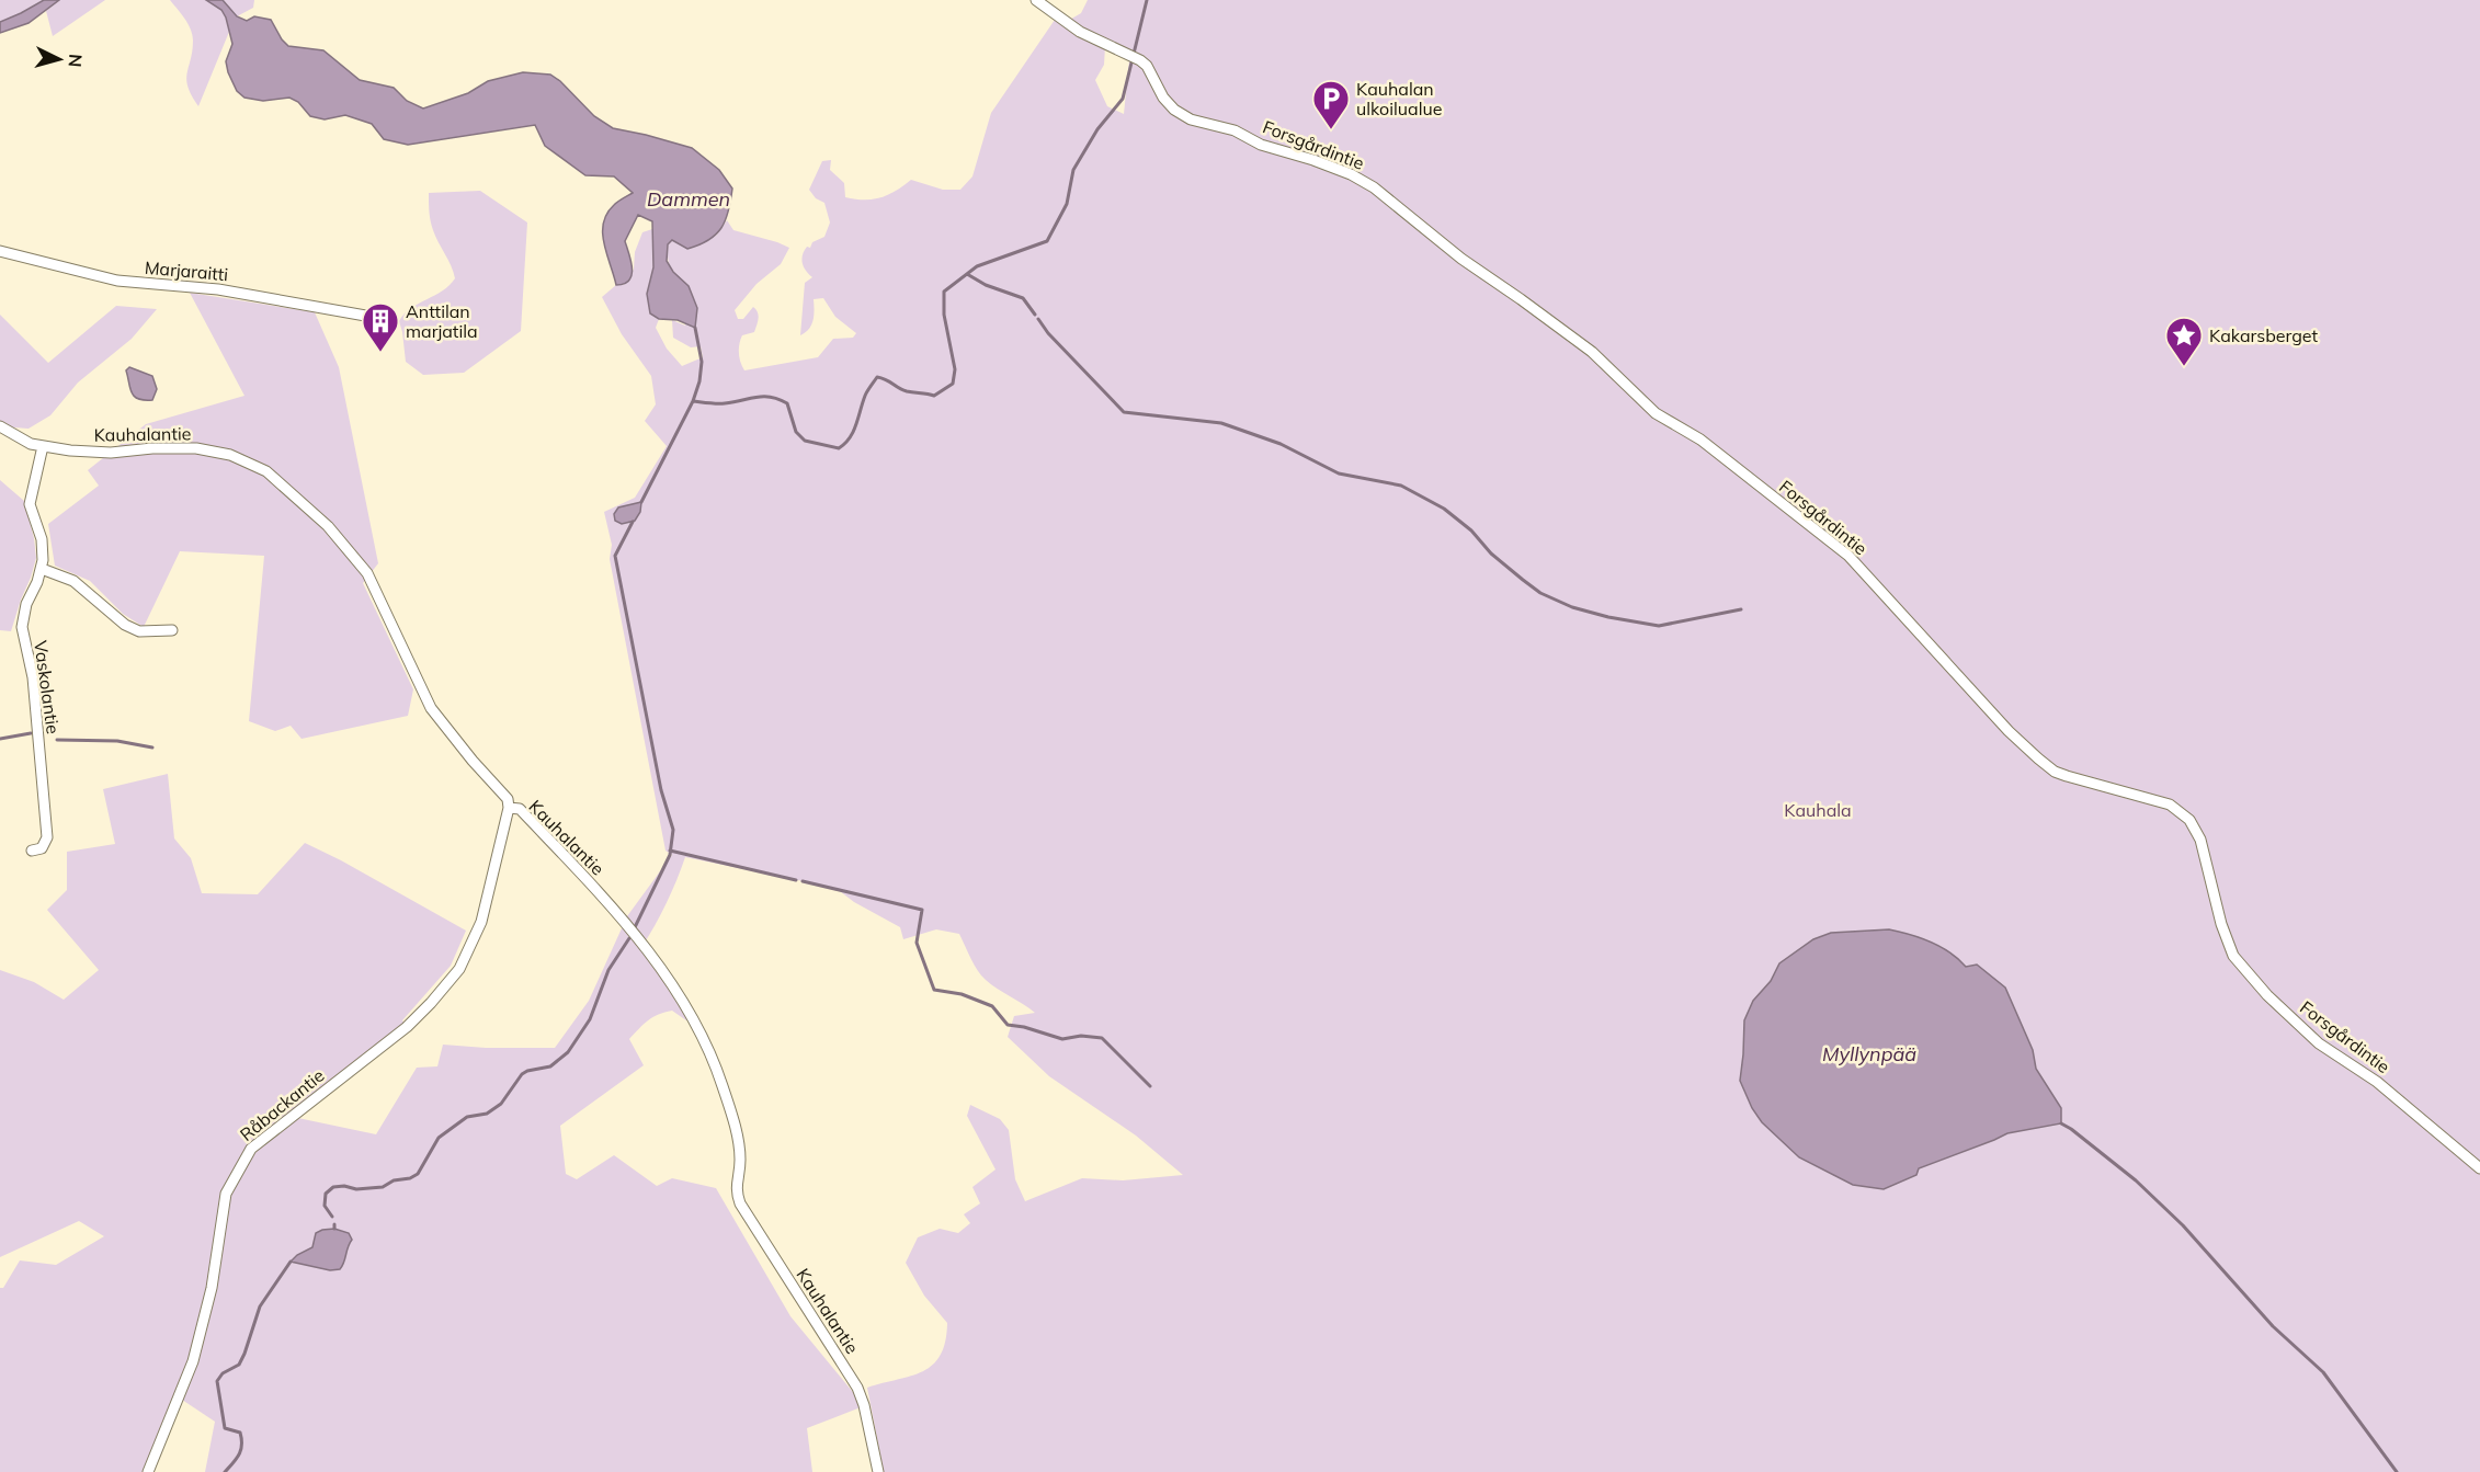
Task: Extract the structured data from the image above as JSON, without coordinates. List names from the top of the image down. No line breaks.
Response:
{"streets":{"street":["Forsgårdintie","Marjaraitti","Kauhalantie","Vaskolantie","Råbackantie"]},"crossings":[["Kauhalantie","Vaskolantie"],["Kauhalantie","Råbackantie"]],"water":["Dammen","Myllynpää"],"parks":["Kauhala"],"places":{"parking":["Kauhalan ulkoilualue"],"building":["Anttilan marjatila"],"place":["Kakarsberget"]},"north":"right"}
